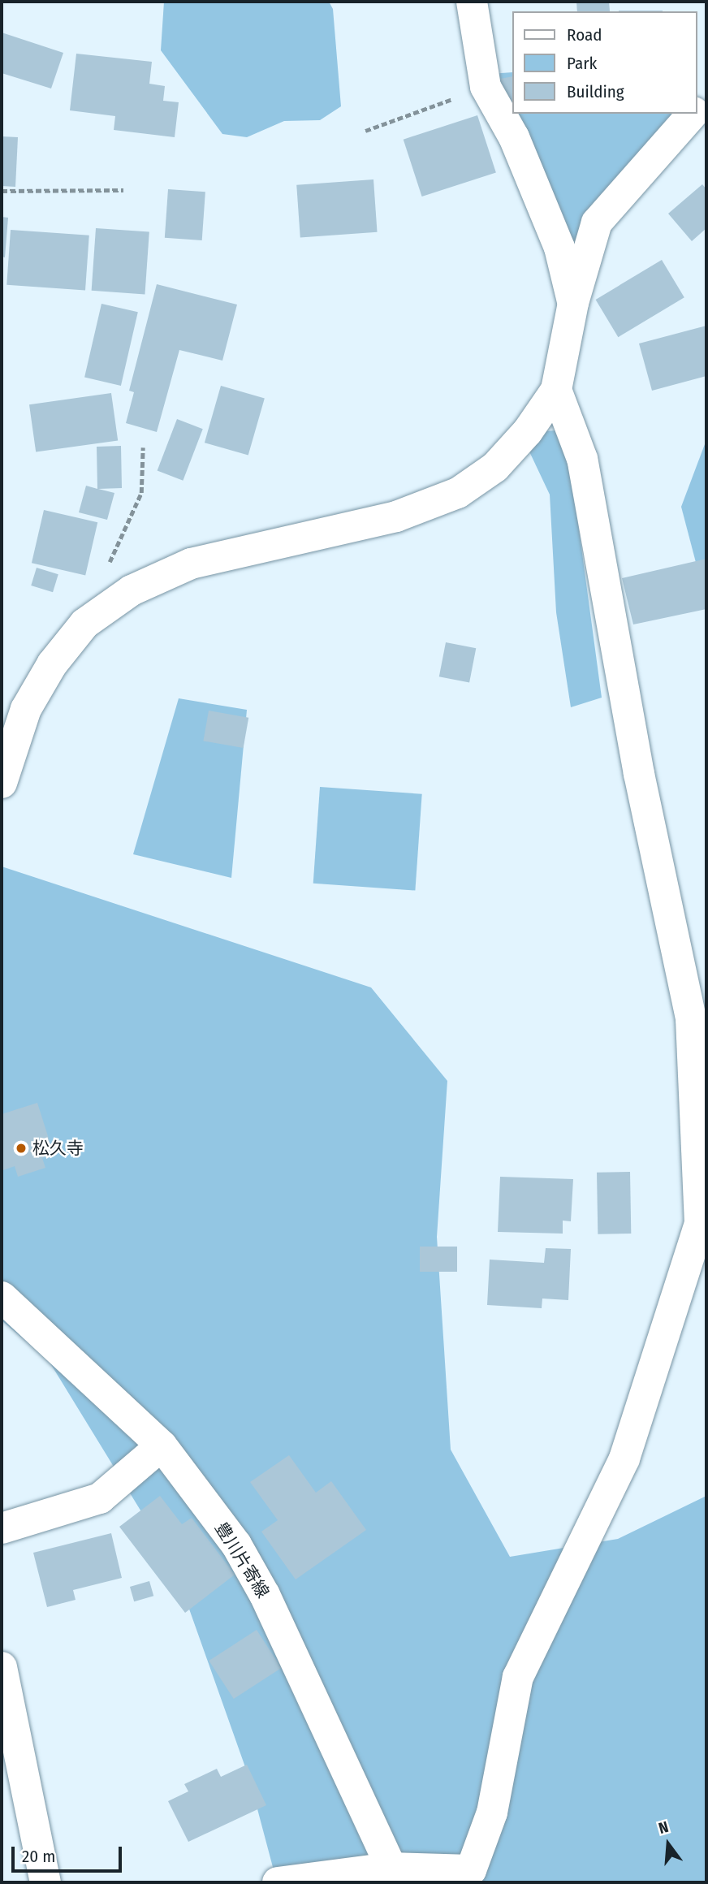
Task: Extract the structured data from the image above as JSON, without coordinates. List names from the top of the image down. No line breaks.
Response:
{"streets":{"street":["豊川片寄線"]},"places":["松久寺"],"legend":["Road","Park","Building"],"scale_bar":"20 m","north":"top"}
